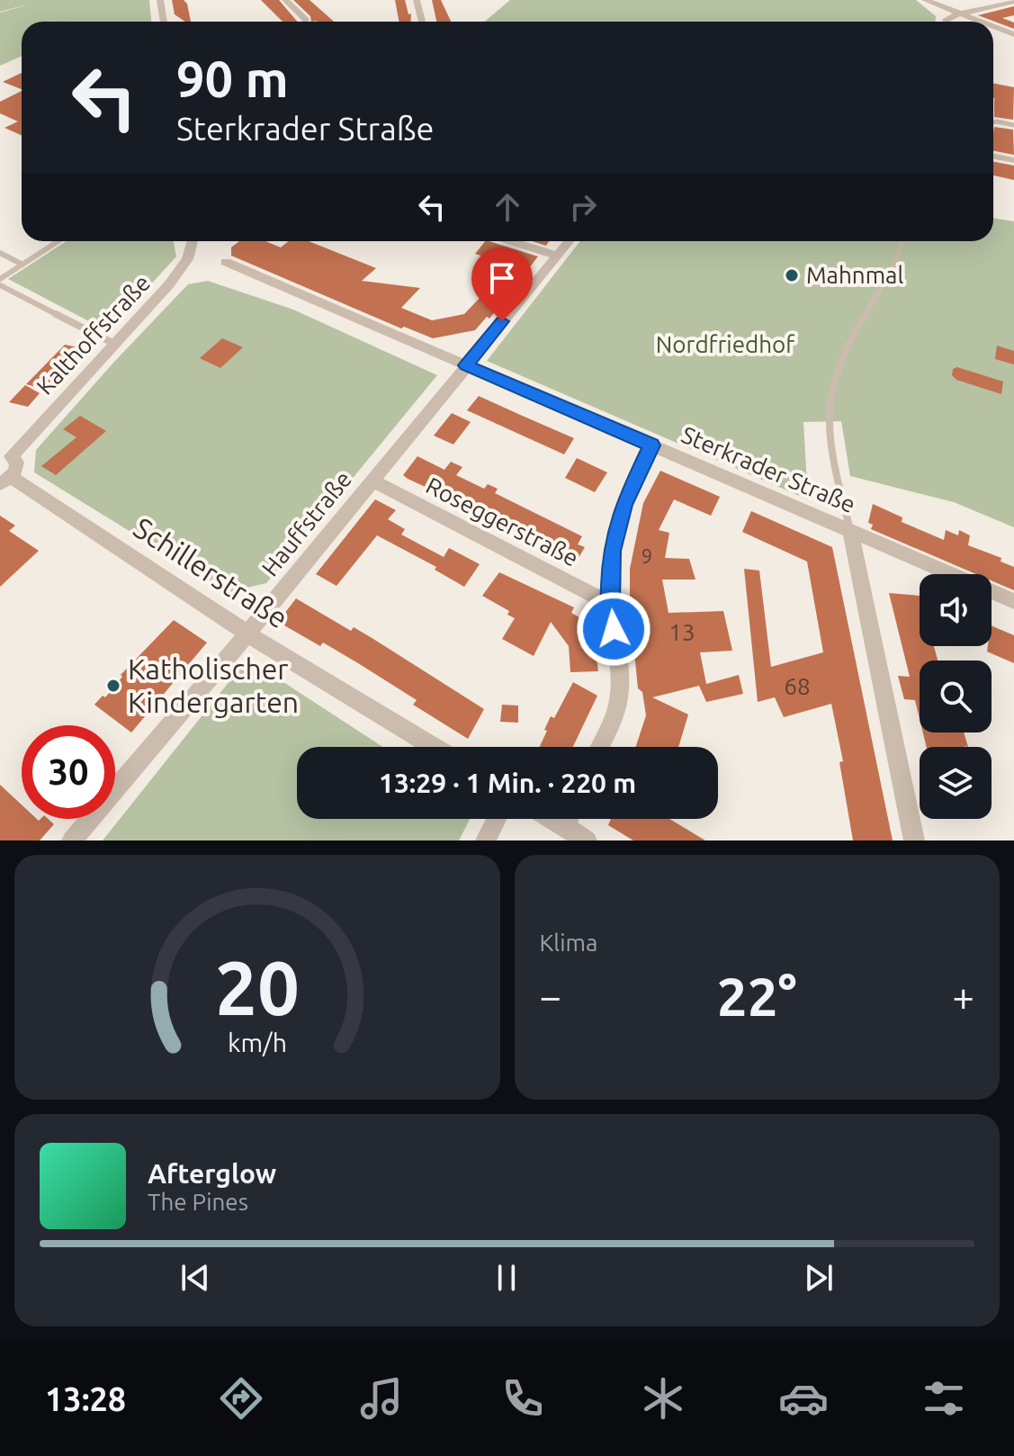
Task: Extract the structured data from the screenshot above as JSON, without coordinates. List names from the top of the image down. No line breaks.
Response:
{"streets":{"street":["Kalthoffstraße","Sterkrader Straße","Roseggerstraße","Hauffstraße","Schillerstraße"]},"crossings":[["Sterkrader Straße","Hauffstraße"],["Roseggerstraße","Hauffstraße"],["Hauffstraße","Schillerstraße"]],"parks":["Nordfriedhof"],"places":["Mahnmal","Katholischer Kindergarten"],"house_numbers":["9","13","68"],"page":{"turn":["90 m","Sterkrader Straße"],"limit":"30","trip":"13:29 · 1 Min. · 220 m","tile":"Klima","heat":["−","22°","+"],"song":["Afterglow","The Pines"],"tabs":"13:28","gauge":["20","km/h"]}}
